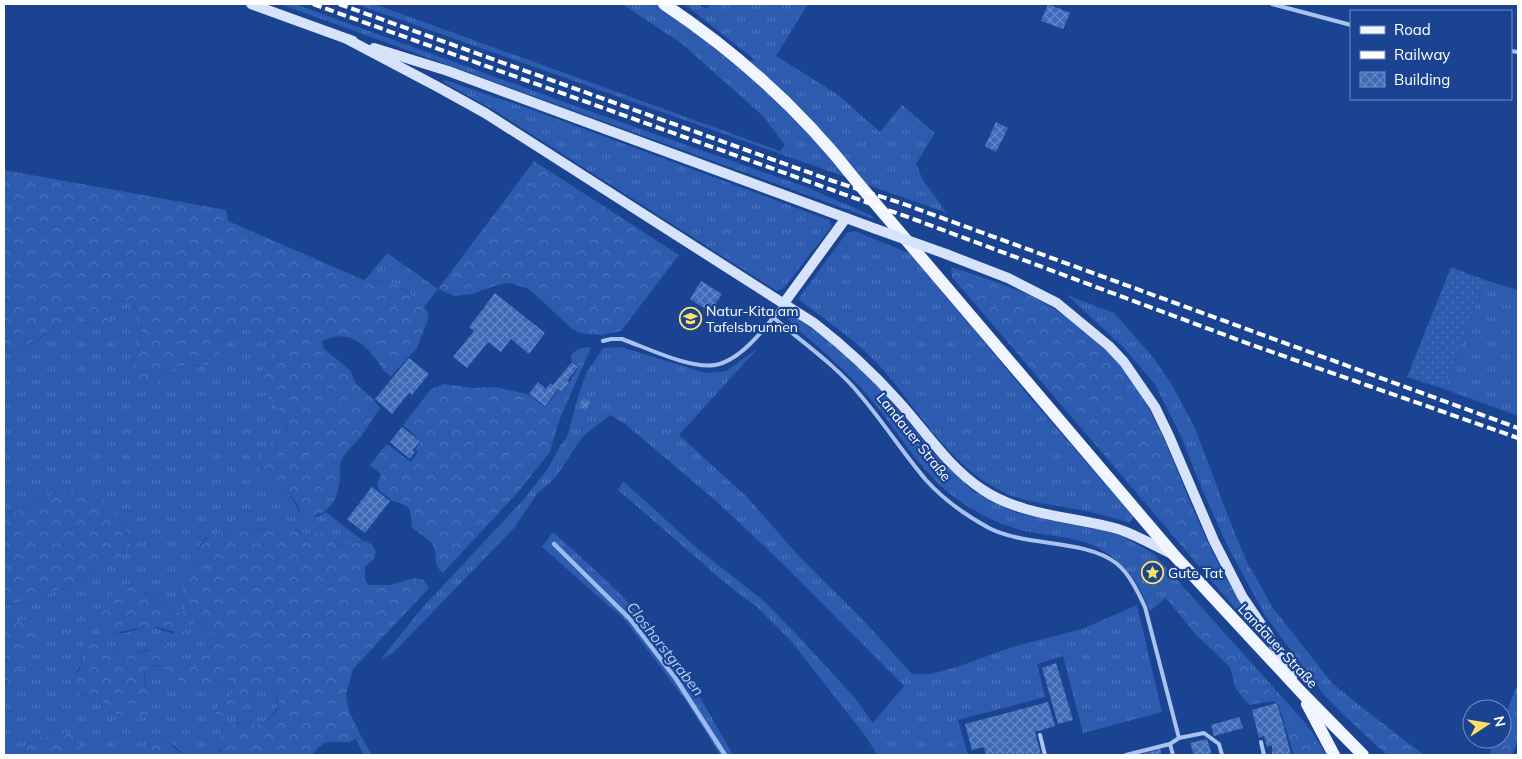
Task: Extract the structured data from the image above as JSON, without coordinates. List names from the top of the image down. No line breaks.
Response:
{"streets":{"main road":["Landauer Straße"]},"water":["Closhorstgraben"],"places":{"school or university":["Natur-Kita am Tafelsbrunnen"],"place":["Gute Tat"]},"legend":["Road","Railway","Building"],"north":"right"}
